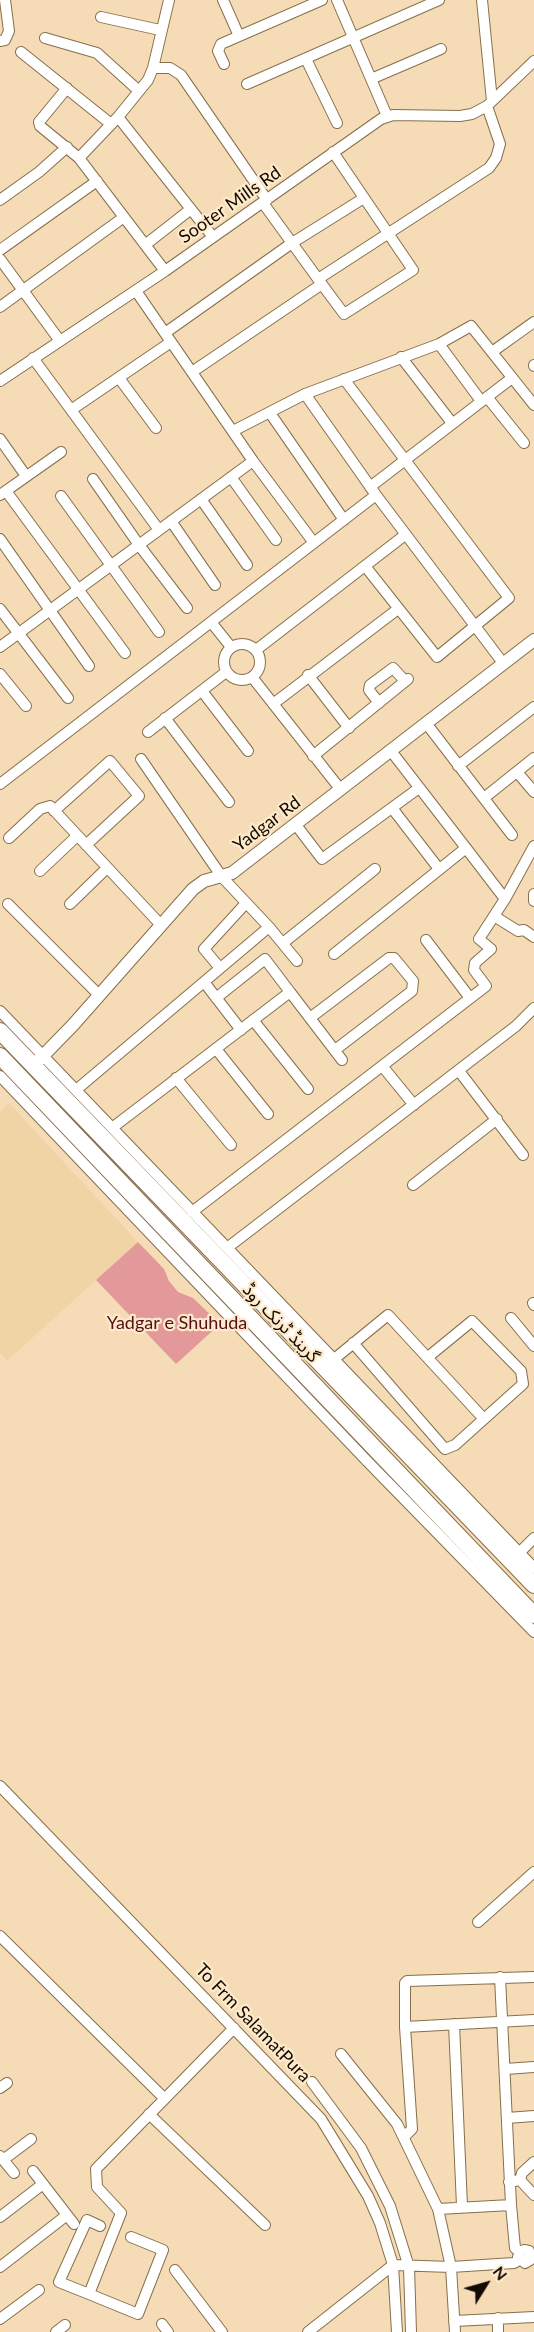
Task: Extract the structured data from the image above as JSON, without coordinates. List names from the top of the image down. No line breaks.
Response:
{"streets":{"highway":["گرینڈ ٹرنک روڈ"],"street":["Sooter Mills Rd","Yadgar Rd","To Frm SalamatPura"]},"crossings":[["Yadgar Rd","گرینڈ ٹرنک روڈ"]],"parks":["Yadgar e Shuhuda"],"north":"top right"}
